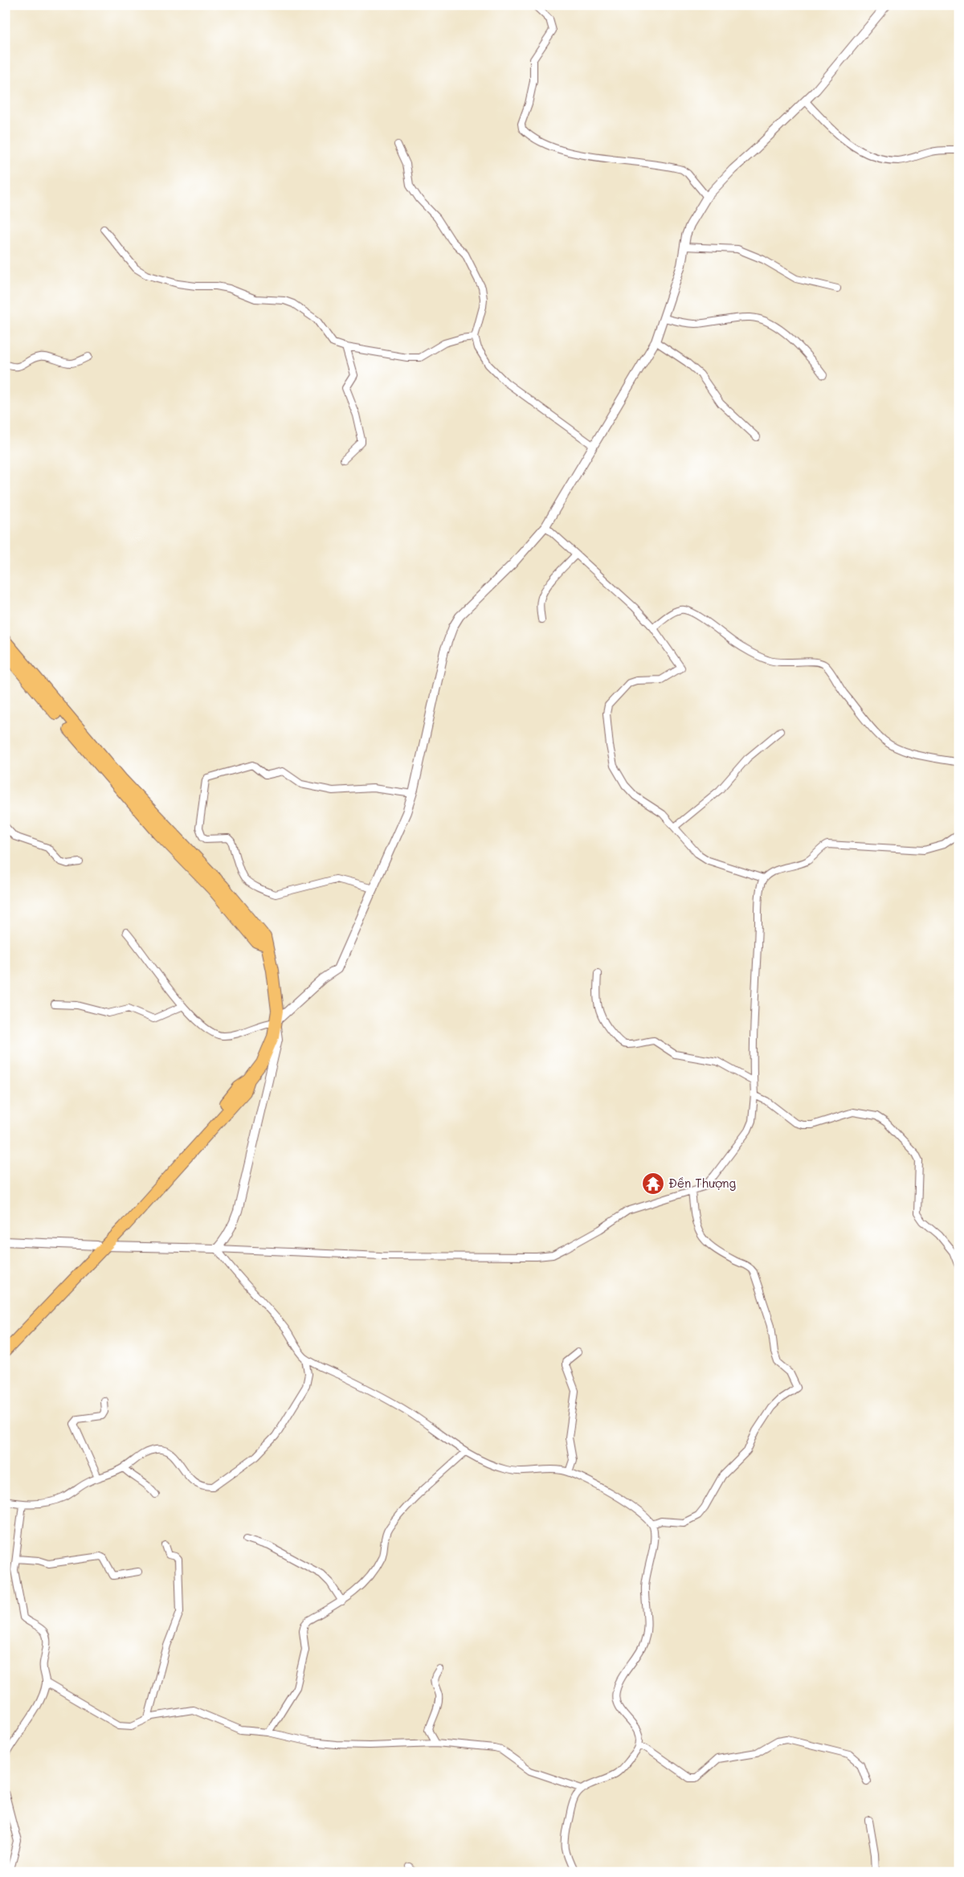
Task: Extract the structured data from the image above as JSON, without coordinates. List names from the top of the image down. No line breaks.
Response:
{"places":{"temple":["Đền Thượng"]}}
